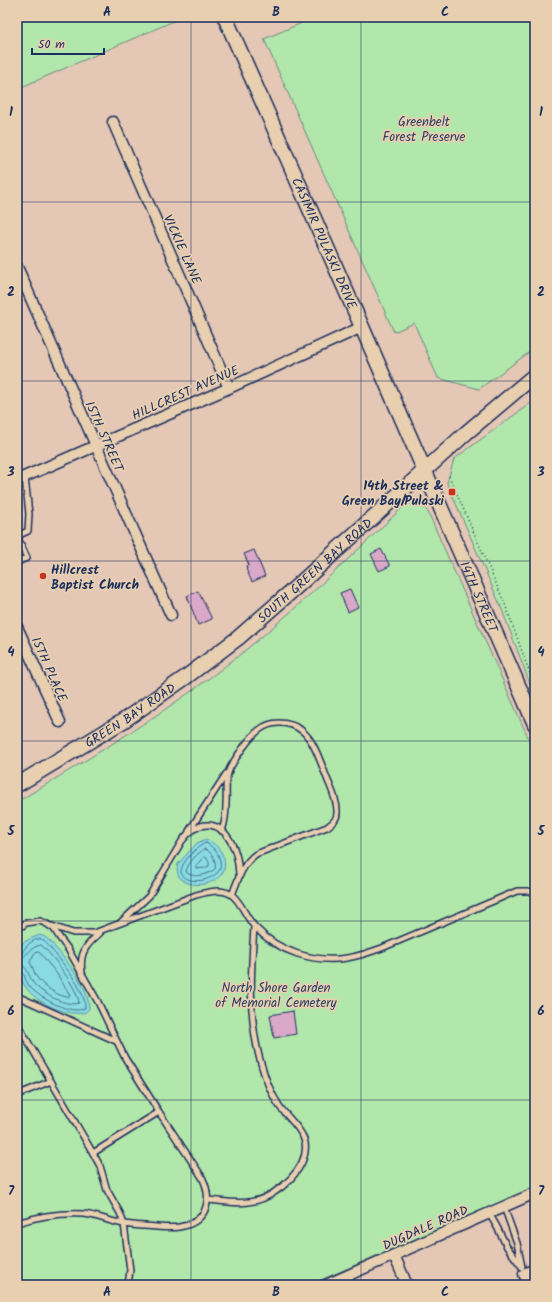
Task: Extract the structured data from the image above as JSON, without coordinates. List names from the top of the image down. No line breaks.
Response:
{"streets":{"street":["CASIMIR PULASKI DRIVE","VICKIE LANE","HILLCREST AVENUE","15TH STREET","SOUTH GREEN BAY ROAD","14TH STREET","15TH PLACE","GREEN BAY ROAD","DUGDALE ROAD"]},"crossings":[["CASIMIR PULASKI DRIVE","HILLCREST AVENUE"],["CASIMIR PULASKI DRIVE","SOUTH GREEN BAY ROAD"],["CASIMIR PULASKI DRIVE","14TH STREET"],["VICKIE LANE","HILLCREST AVENUE"],["HILLCREST AVENUE","15TH STREET"],["SOUTH GREEN BAY ROAD","14TH STREET"],["SOUTH GREEN BAY ROAD","GREEN BAY ROAD"]],"parks":["Greenbelt Forest Preserve","North Shore Garden of Memorial Cemetery"],"places":{"transit":["14th Street & Green Bay/Pulaski"],"other":["Hillcrest Baptist Church"]},"scale_bar":"50 m","grid":{"columns":["A","B","C"],"rows":["1","2","3","4","5","6","7"]}}
